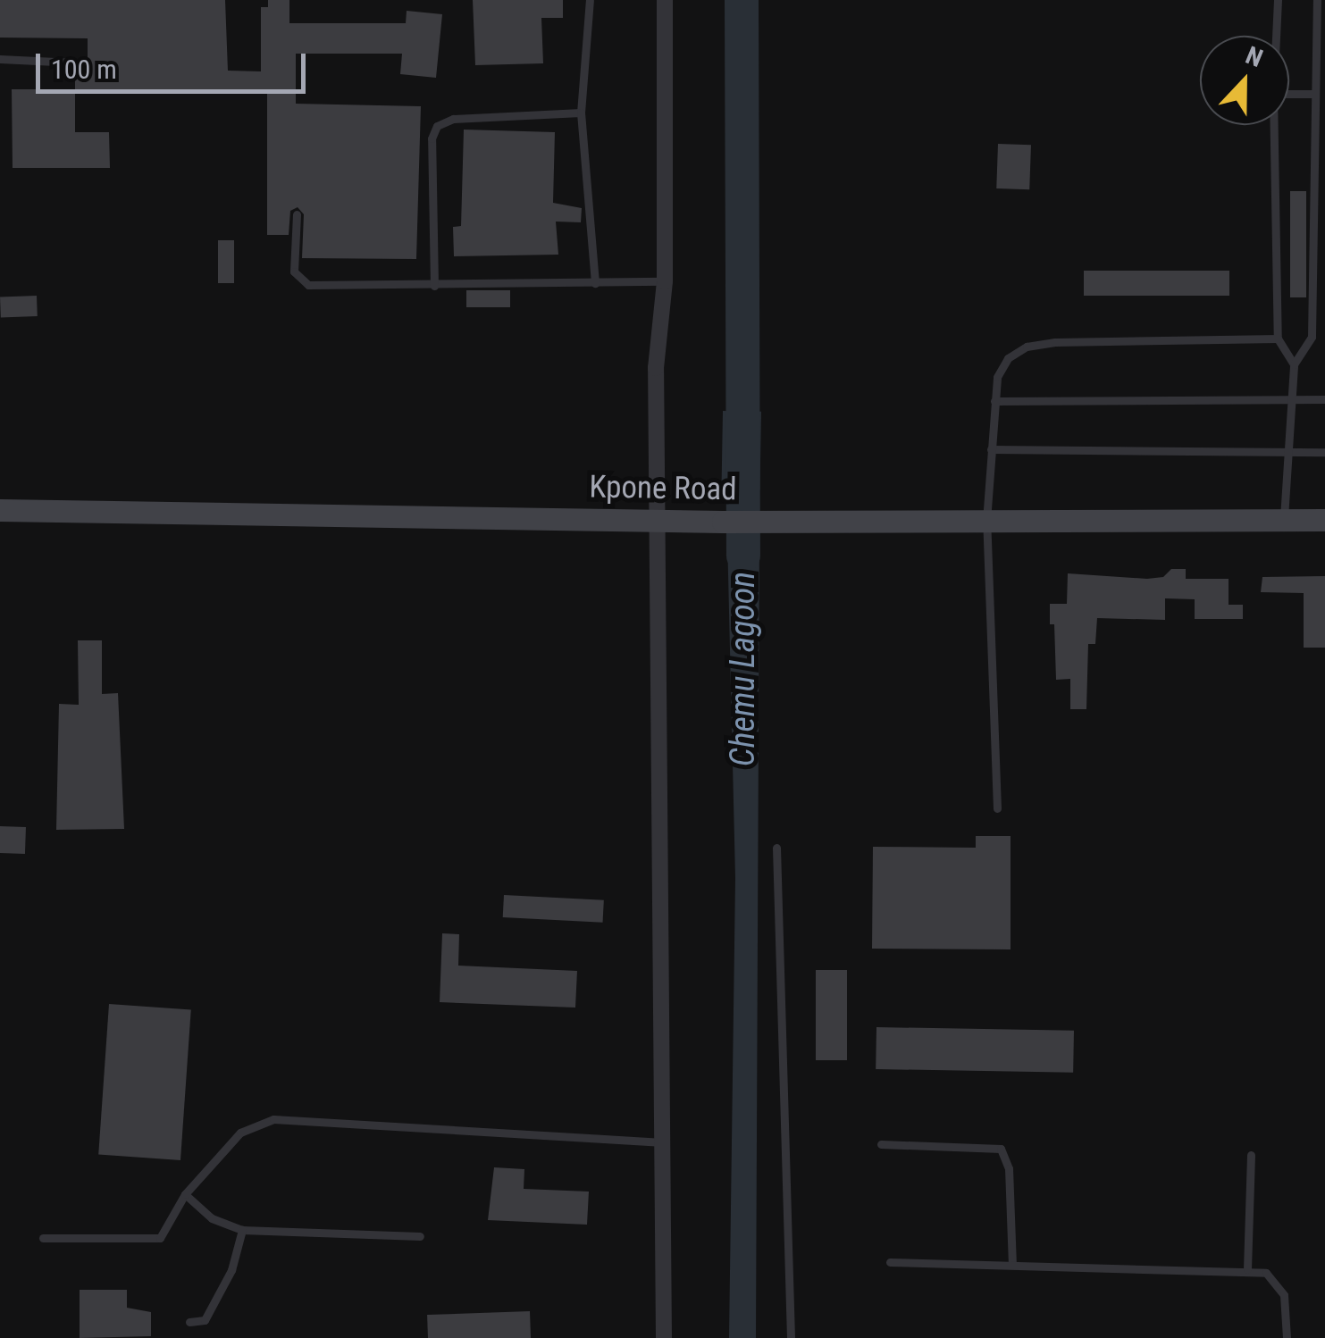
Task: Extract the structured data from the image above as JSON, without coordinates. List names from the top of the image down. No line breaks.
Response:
{"streets":{"main road":["Kpone Road"]},"water":["Chemu Lagoon"],"scale_bar":"100 m","north":"top"}
